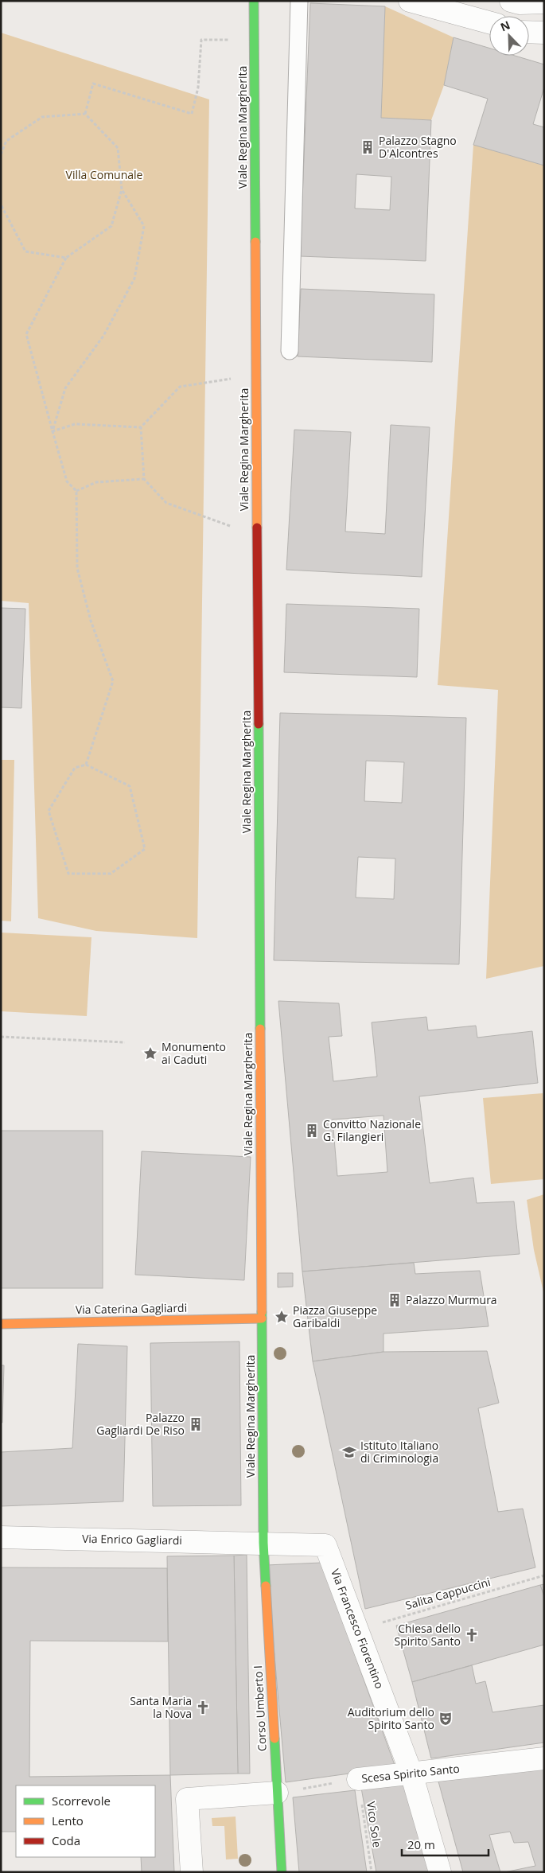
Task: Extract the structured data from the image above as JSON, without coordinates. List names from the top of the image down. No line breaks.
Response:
{"streets":{"street":["Viale Regina Margherita","Via Caterina Gagliardi","Via Enrico Gagliardi","Via Francesco Fiorentino","Corso Umberto I","Scesa Spirito Santo"],"path":["Salita Cappuccini","Vico Sole"]},"crossings":[["Viale Regina Margherita","Via Caterina Gagliardi"],["Viale Regina Margherita","Via Enrico Gagliardi"],["Viale Regina Margherita","Via Francesco Fiorentino"],["Viale Regina Margherita","Corso Umberto I"],["Via Enrico Gagliardi","Via Francesco Fiorentino"],["Via Enrico Gagliardi","Corso Umberto I"],["Salita Cappuccini","Via Francesco Fiorentino"],["Via Francesco Fiorentino","Corso Umberto I"],["Via Francesco Fiorentino","Scesa Spirito Santo"],["Corso Umberto I","Scesa Spirito Santo"],["Scesa Spirito Santo","Vico Sole"]],"parks":["Villa Comunale"],"places":{"building":["Palazzo Stagno D'Alcontres","Convitto Nazionale G. Filangieri","Palazzo Murmura","Palazzo Gagliardi De Riso"],"place":["Monumento ai Caduti","Piazza Giuseppe Garibaldi"],"school or university":["Istituto Italiano di Criminologia"],"church":["Chiesa dello Spirito Santo","Santa Maria la Nova"],"theatre":["Auditorium dello Spirito Santo"]},"legend":["Scorrevole","Lento","Coda"],"scale_bar":"20 m","north":"top left"}
